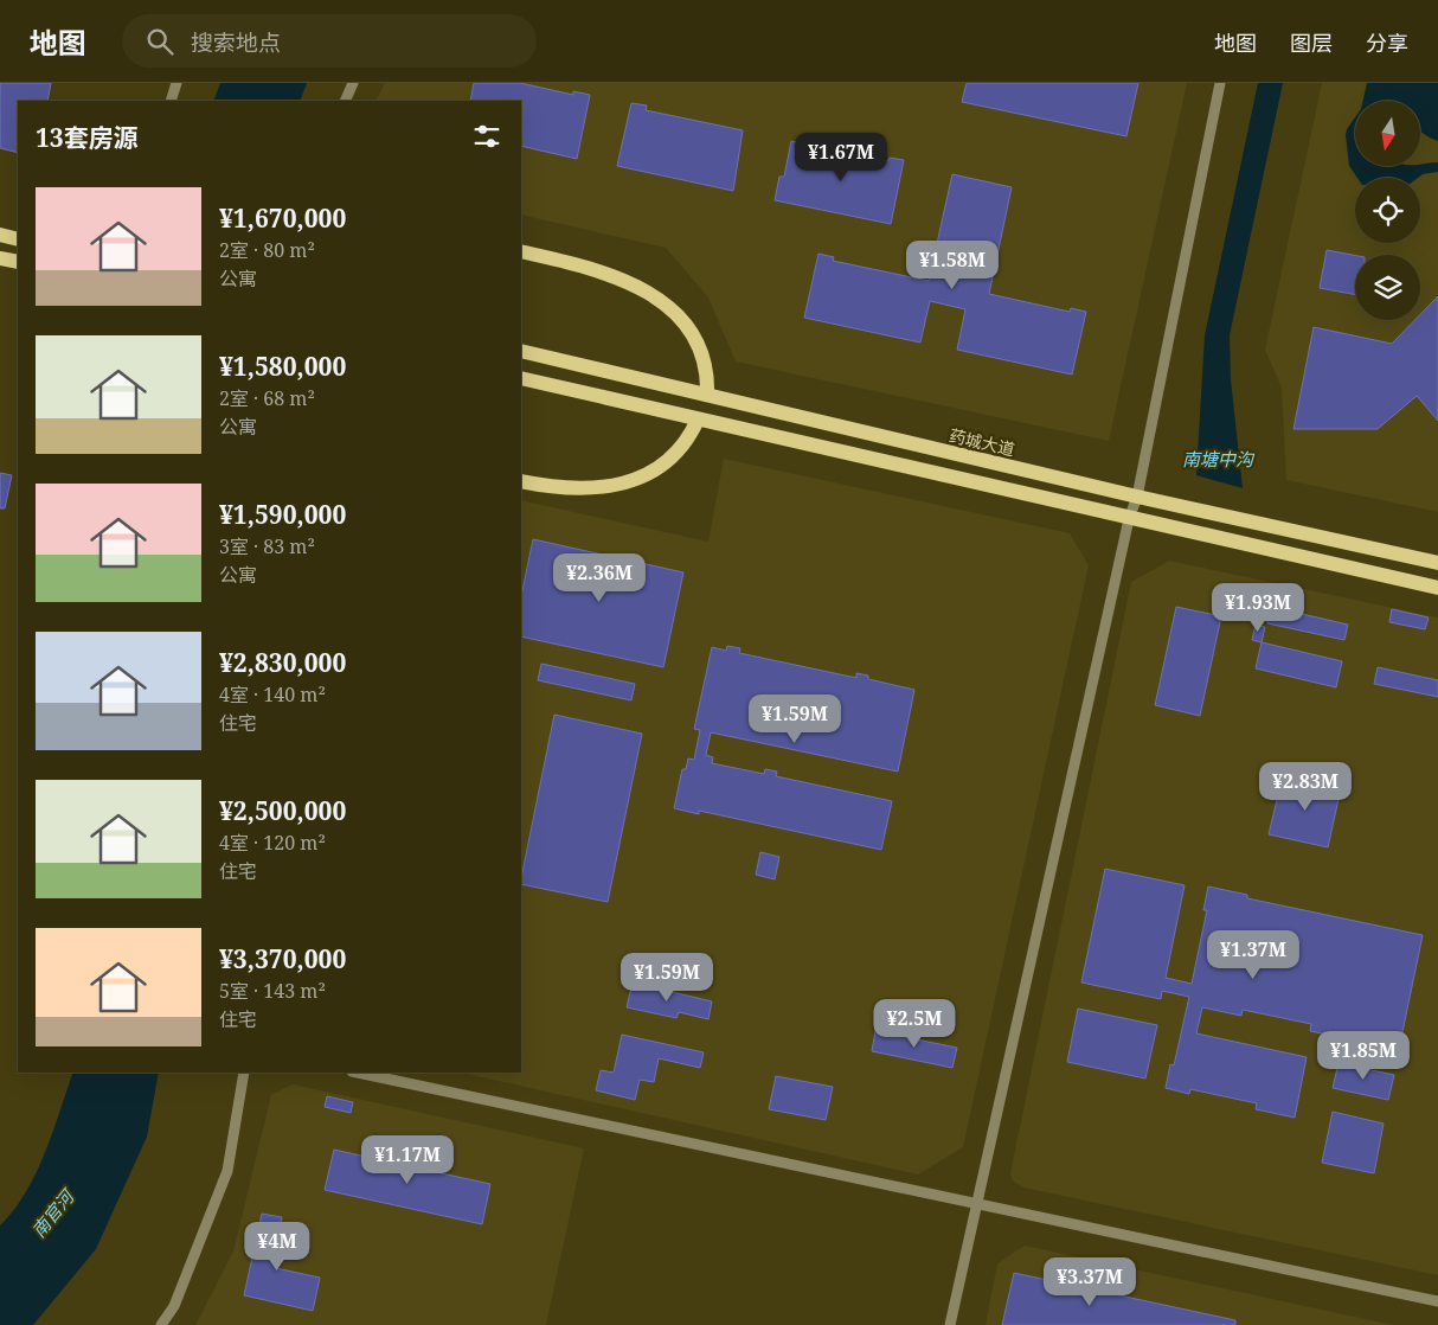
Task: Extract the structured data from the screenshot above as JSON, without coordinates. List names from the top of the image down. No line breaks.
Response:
{"streets":{"main road":["药城大道"]},"water":["南塘中沟","南官河"],"north":"bottom","page":{"header":"地图","search":"搜索地点","nav":["地图","图层","分享"],"heading":"13套房源","price":["¥1.67M","¥1.58M","¥2.36M","¥1.93M","¥1.59M","¥2.83M","¥1.37M","¥1.59M","¥2.5M","¥1.85M","¥1.17M","¥4M","¥3.37M"],"list":[{"name":"¥1,670,000","note":"2室 · 80 m² · 公寓"},{"name":"¥1,580,000","note":"2室 · 68 m² · 公寓"},{"name":"¥1,590,000","note":"3室 · 83 m² · 公寓"},{"name":"¥2,830,000","note":"4室 · 140 m² · 住宅"},{"name":"¥2,500,000","note":"4室 · 120 m² · 住宅"},{"name":"¥3,370,000","note":"5室 · 143 m² · 住宅"}]}}
